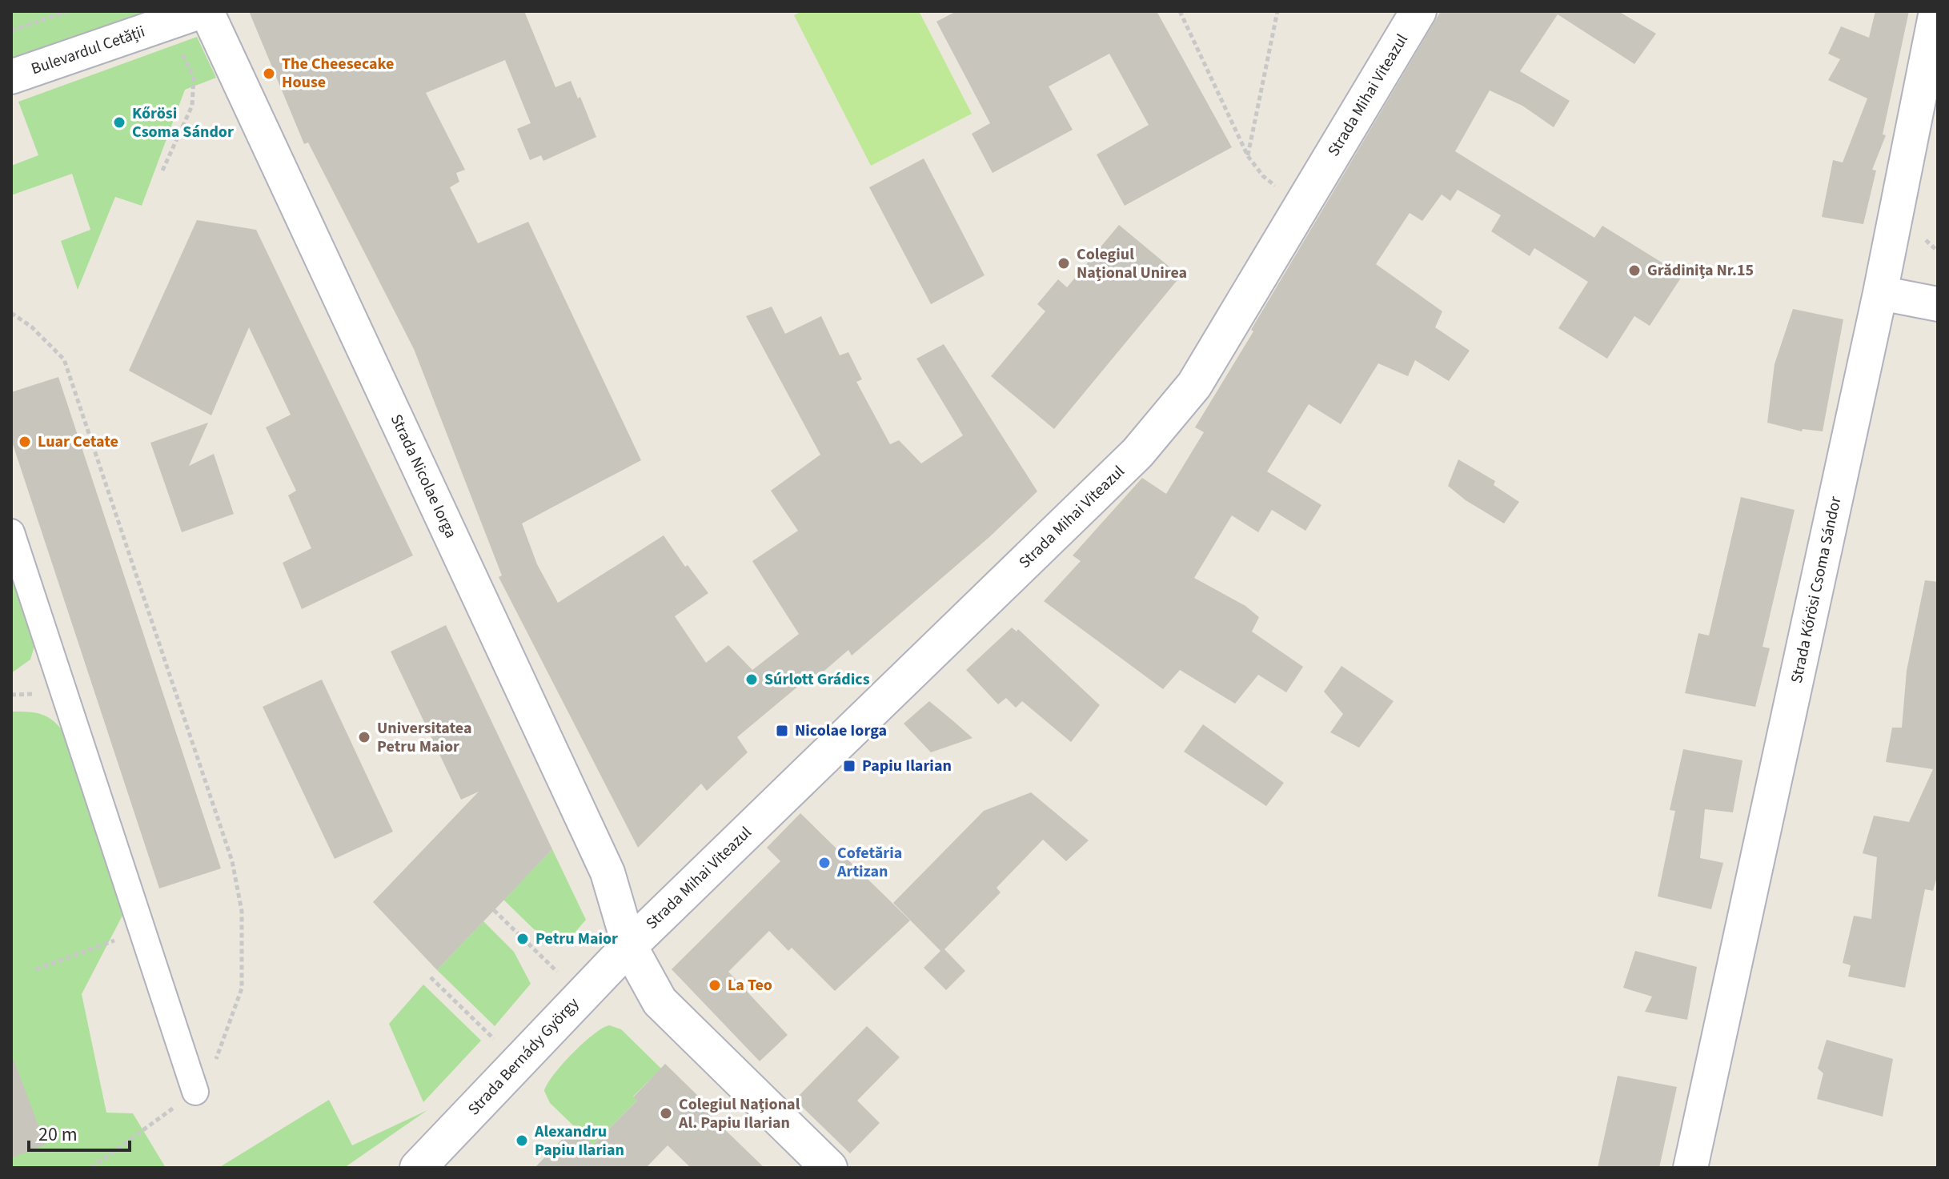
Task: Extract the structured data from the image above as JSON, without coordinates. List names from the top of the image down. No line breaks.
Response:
{"streets":{"main road":["Strada Mihai Viteazul","Strada Bernády György"],"street":["Bulevardul Cetății","Strada Nicolae Iorga","Strada Kőrösi Csoma Sándor"]},"crossings":[["Strada Mihai Viteazul","Strada Nicolae Iorga"],["Strada Mihai Viteazul","Strada Bernády György"],["Strada Nicolae Iorga","Strada Bernády György"]],"places":{"other":["The Cheesecake House","Kőrösi Csoma Sándor","Colegiul Național Unirea","Grădinița Nr.15","Luar Cetate","Súrlott Grádics","Universitatea Petru Maior","Cofetăria Artizan","Petru Maior","La Teo","Colegiul Național Al. Papiu Ilarian","Alexandru Papiu Ilarian"],"transit":["Nicolae Iorga","Papiu Ilarian"]},"scale_bar":"20 m"}
